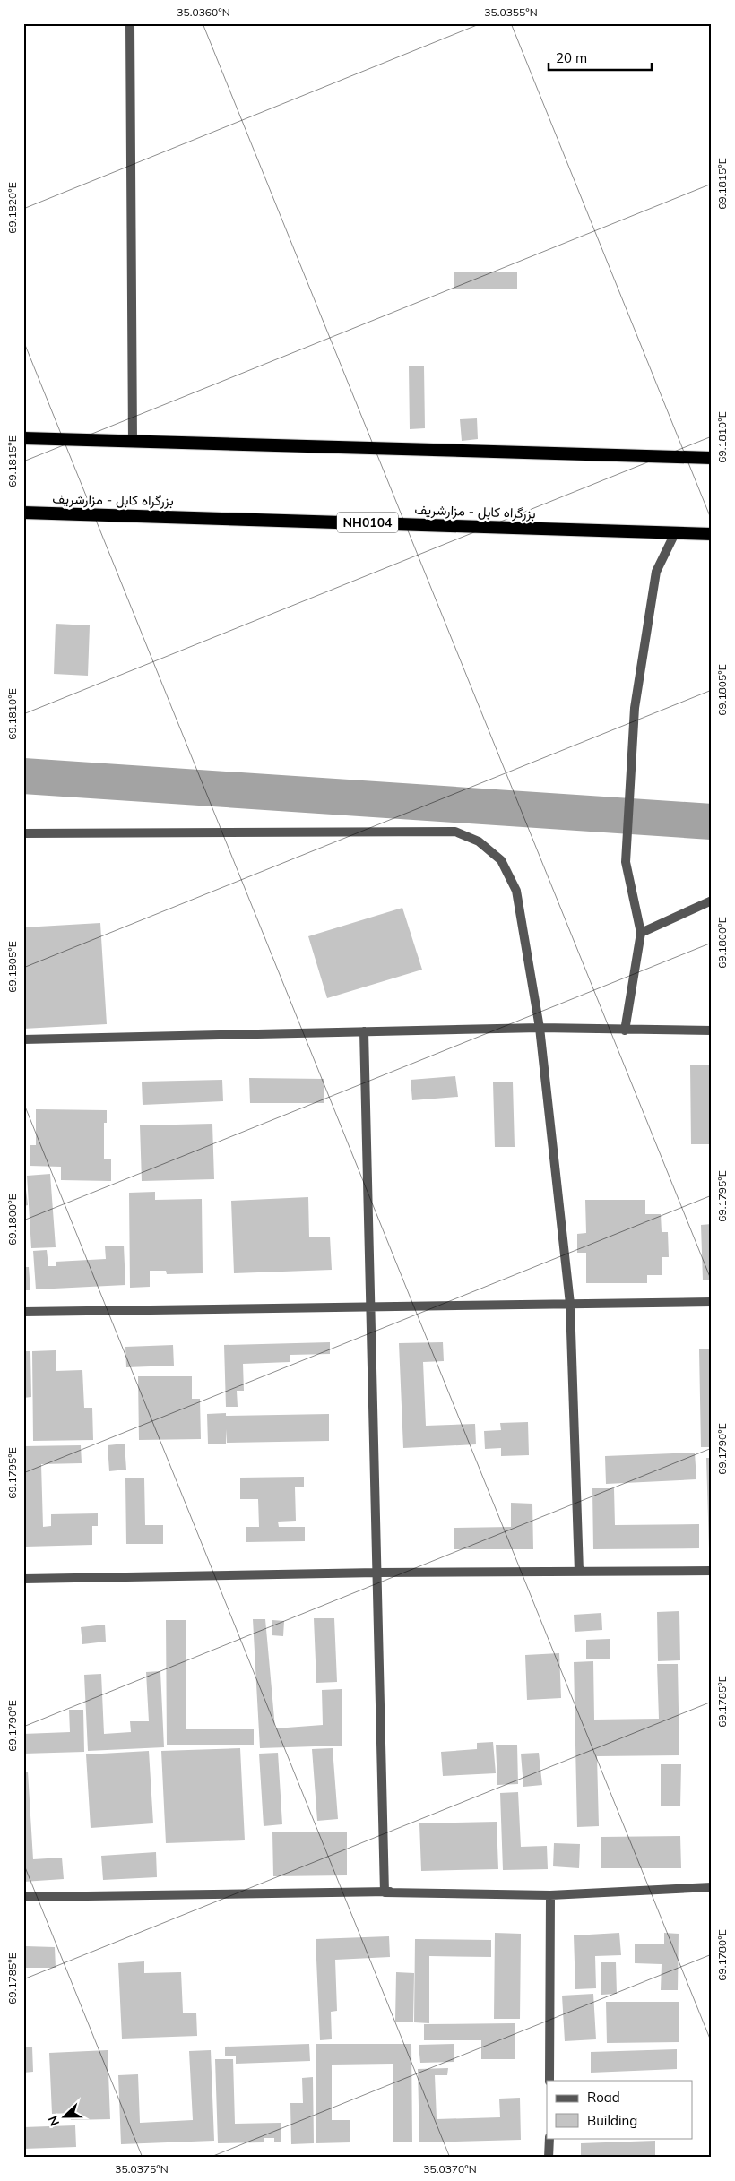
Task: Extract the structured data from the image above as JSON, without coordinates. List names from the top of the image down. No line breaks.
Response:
{"streets":{"highway":["بزرگراه کابل - مزارشریف","NH0104"]},"legend":["Road","Building"],"scale_bar":"20 m","north":"left","coordinates":["35.0360°N","35.0355°N","69.1815°E","69.1820°E","69.1810°E","69.1805°E","69.1800°E","69.1795°E","69.1790°E","69.1785°E","69.1780°E","35.0375°N","35.0370°N"]}
